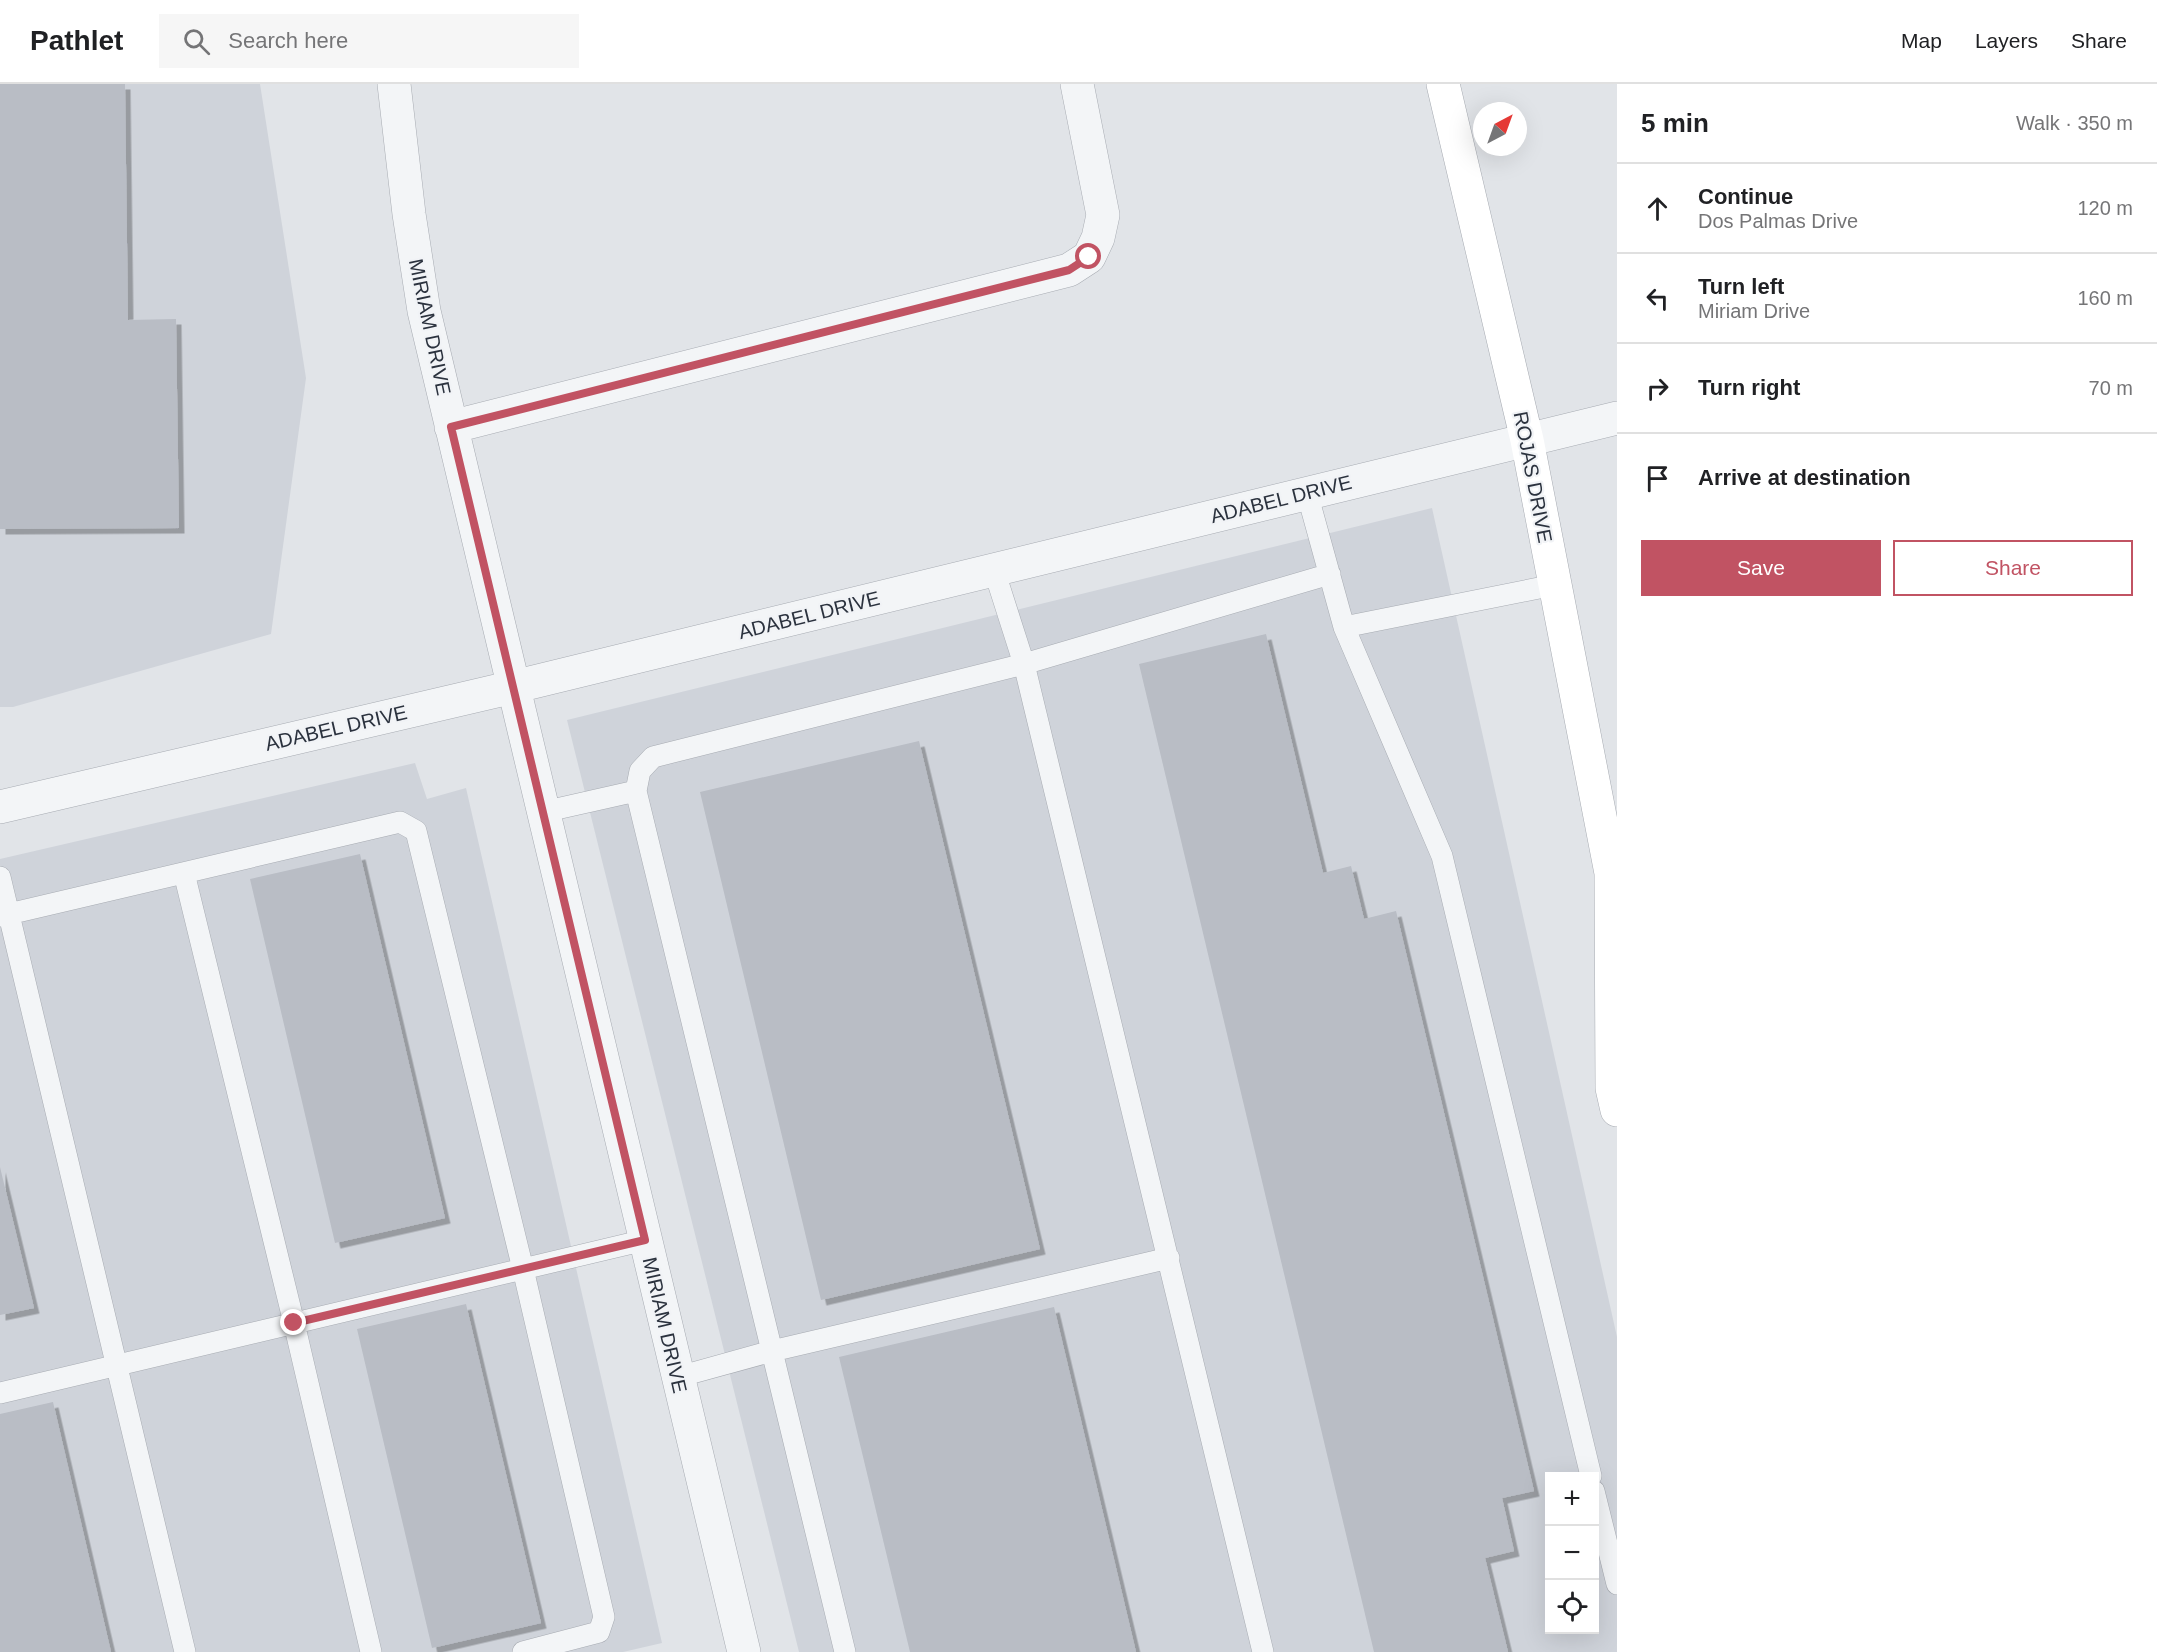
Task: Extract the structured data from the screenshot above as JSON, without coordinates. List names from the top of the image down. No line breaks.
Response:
{"streets":{"main road":["ROJAS DRIVE"],"street":["MIRIAM DRIVE","ADABEL DRIVE"]},"crossings":[["MIRIAM DRIVE","ADABEL DRIVE"],["ROJAS DRIVE","ADABEL DRIVE"]],"north":"top right","page":{"header":"Pathlet","search":"Search here","nav":["Map","Layers","Share"],"heading":["5 min","Walk · 350 m"],"list":[["Continue","Dos Palmas Drive","120 m"],["Turn left","Miriam Drive","160 m"],["Turn right","70 m"],"Arrive at destination"],"buttons":["Save","Share"],"map_buttons":["+","−"]}}
